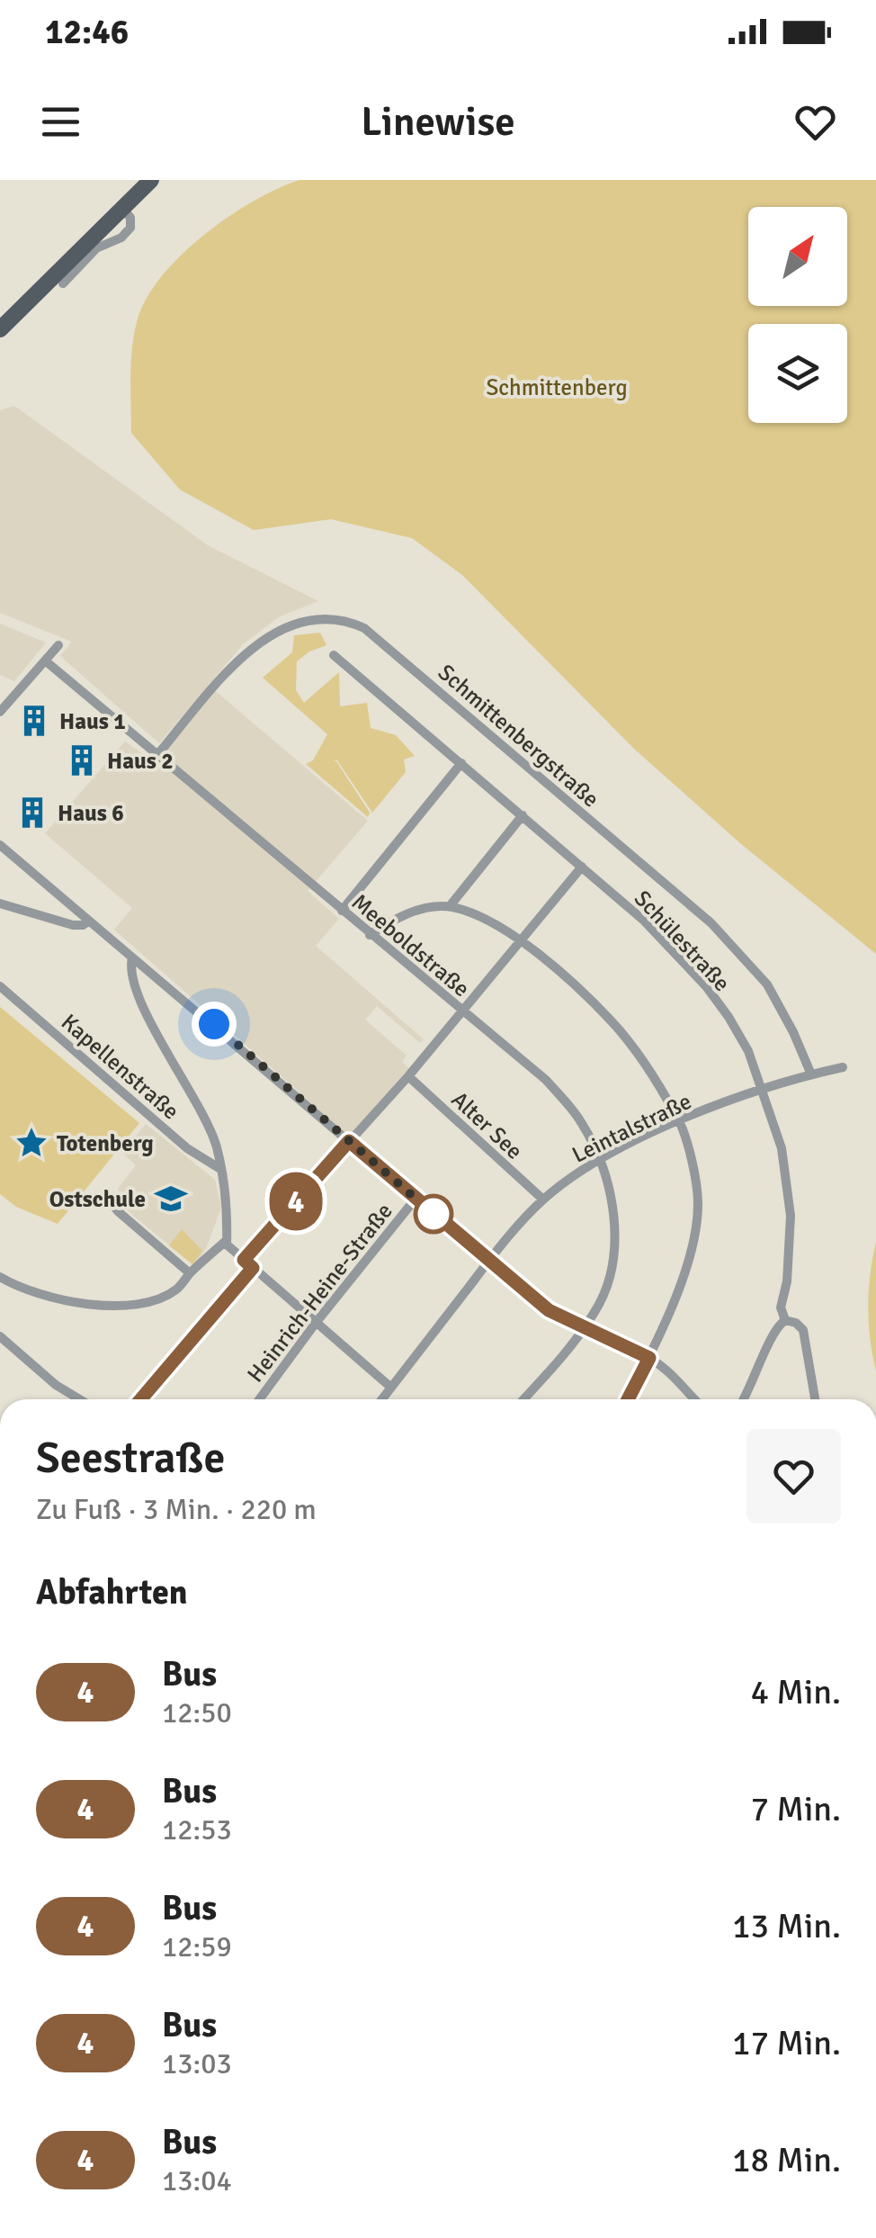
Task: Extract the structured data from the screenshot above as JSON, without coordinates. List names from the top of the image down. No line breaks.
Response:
{"streets":{"street":["Schmittenbergstraße","Schülestraße","Meeboldstraße","Kapellenstraße","Alter See","Leintalstraße","Heinrich-Heine-Straße"]},"crossings":[["Schmittenbergstraße","Meeboldstraße"],["Schmittenbergstraße","Leintalstraße"],["Schülestraße","Leintalstraße"],["Meeboldstraße","Leintalstraße"],["Alter See","Leintalstraße"]],"parks":["Schmittenberg"],"places":{"building":["Haus 1","Haus 2","Haus 6"],"place":["Totenberg"],"school or university":["Ostschule"]},"lines":["bus line 4"],"north":"top right","page":{"status":"12:46","header":"Linewise","on_map":"4","heading":[["Seestraße","Zu Fuß · 3 Min. · 220 m"],"Abfahrten"],"list":[{"mark":"4","name":"Bus","note":"12:50","value":"4 Min."},{"mark":"4","name":"Bus","note":"12:53","value":"7 Min."},{"mark":"4","name":"Bus","note":"12:59","value":"13 Min."},{"mark":"4","name":"Bus","note":"13:03","value":"17 Min."},{"mark":"4","name":"Bus","note":"13:04","value":"18 Min."}]}}
